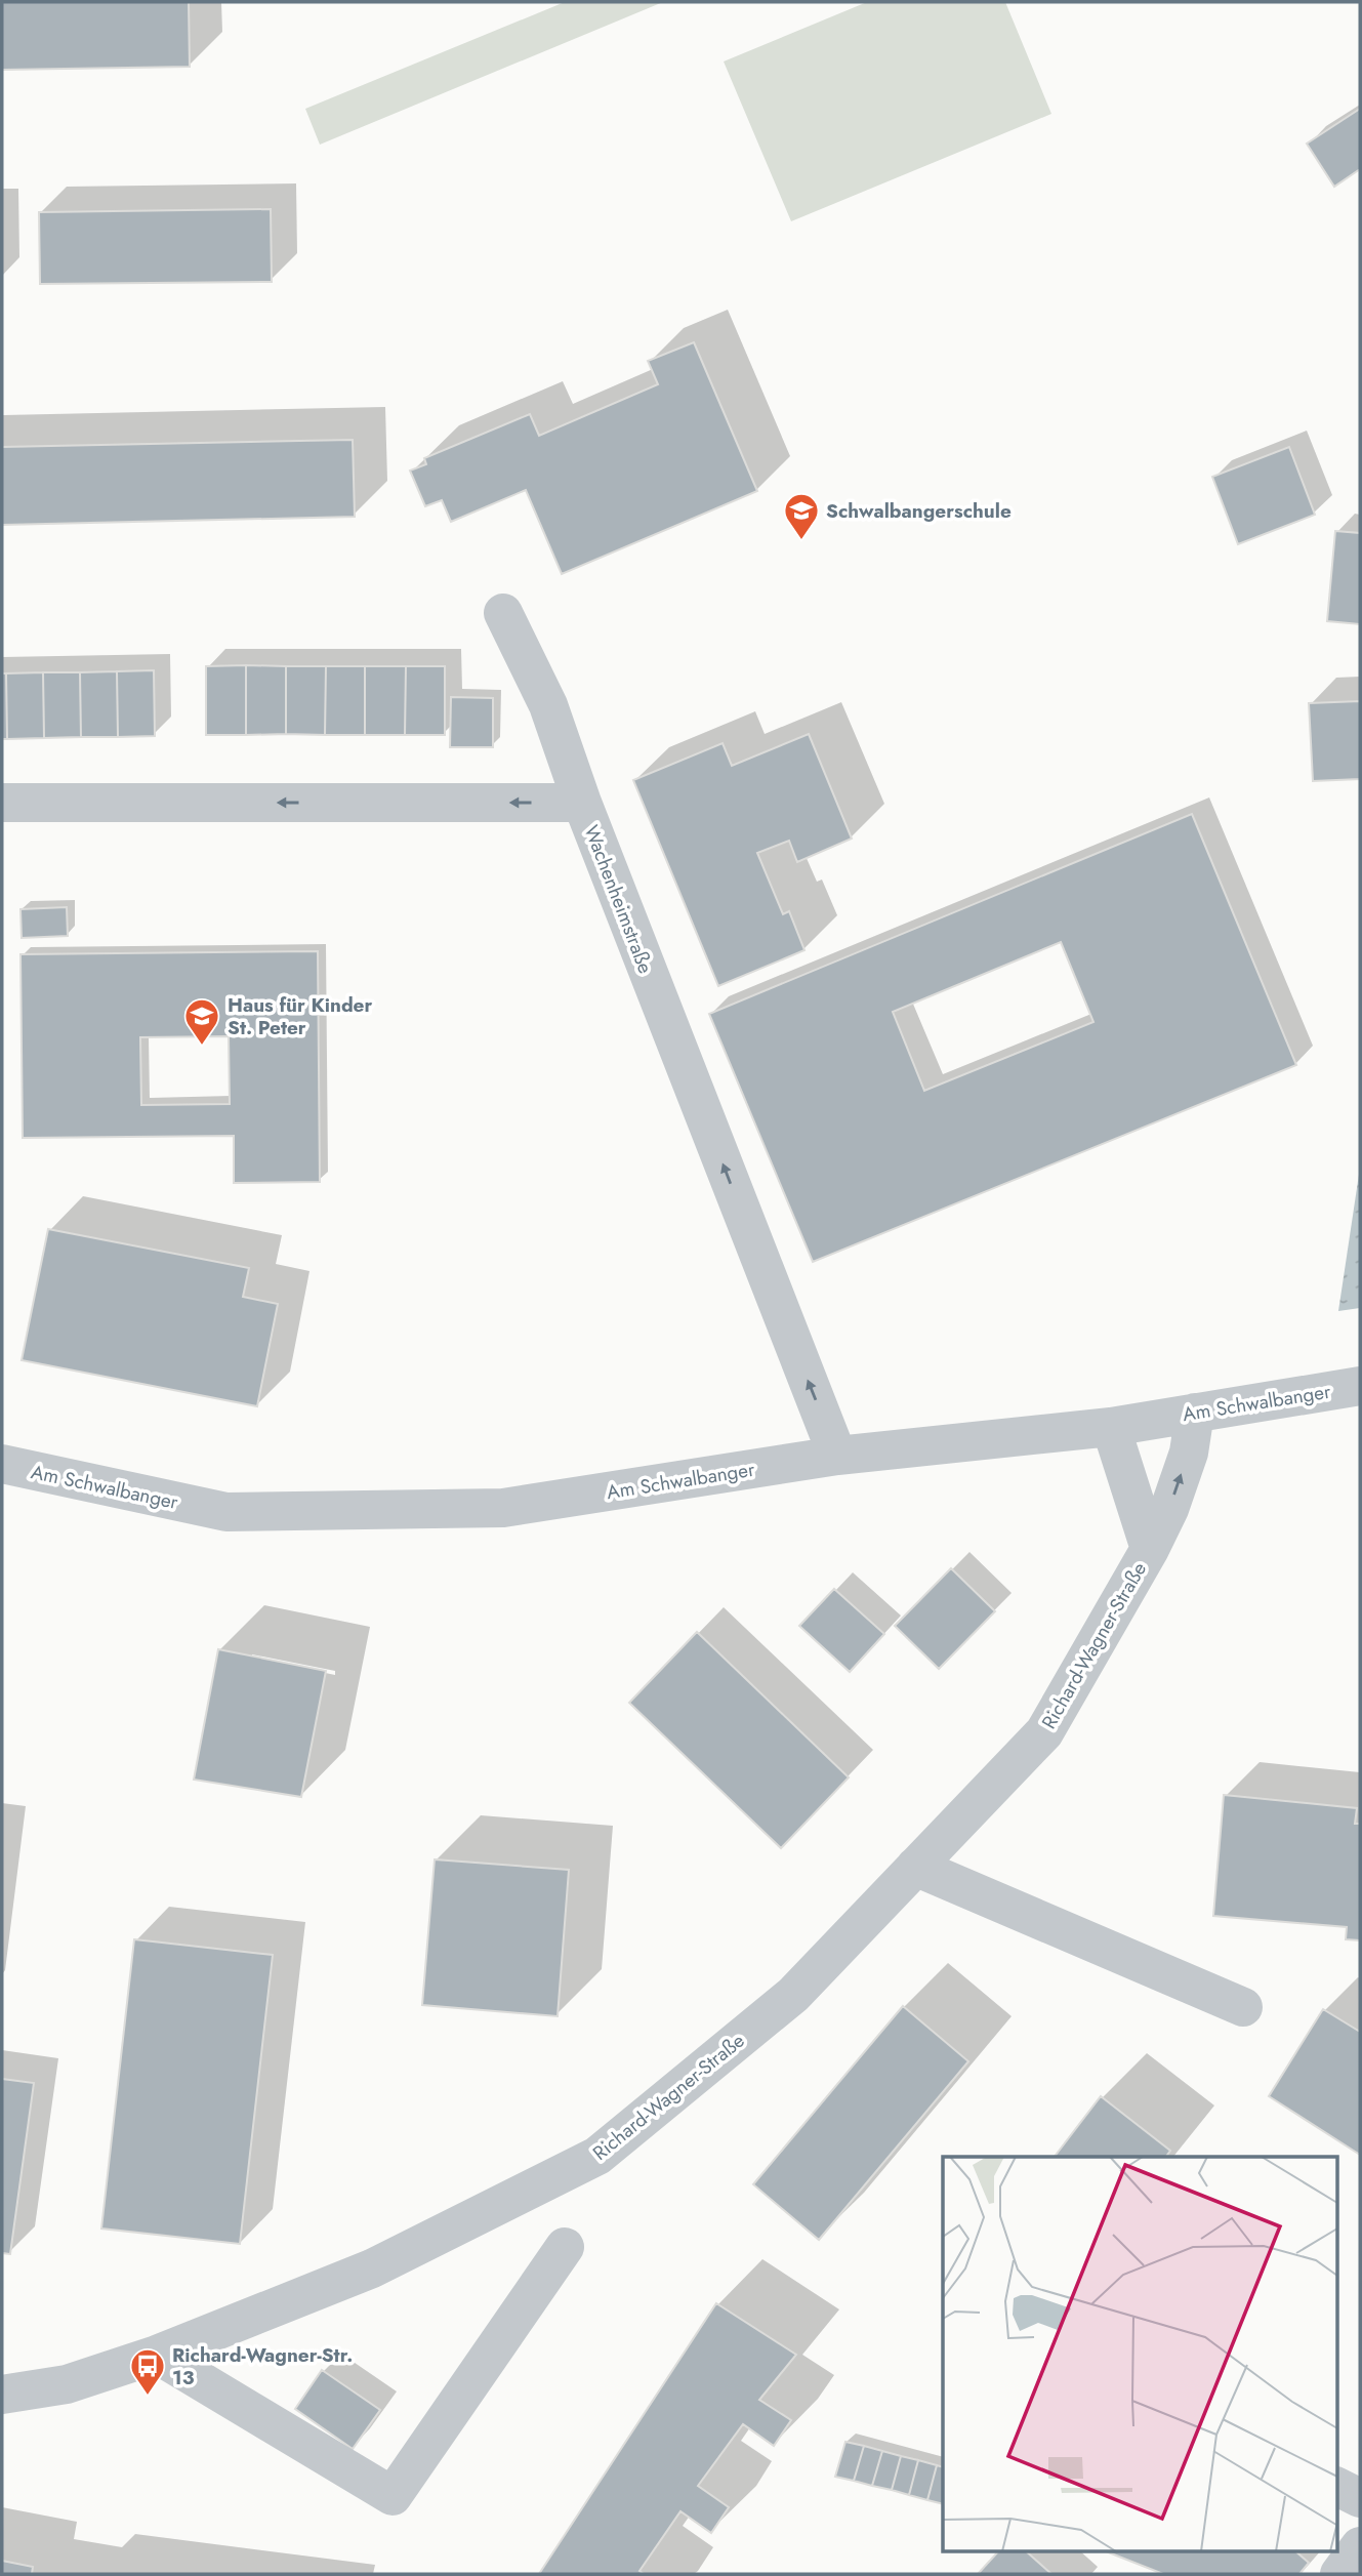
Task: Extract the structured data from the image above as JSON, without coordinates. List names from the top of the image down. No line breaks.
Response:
{"streets":{"street":["Wachenheimstraße","Am Schwalbanger","Richard-Wagner-Straße"]},"crossings":[["Wachenheimstraße","Am Schwalbanger"],["Am Schwalbanger","Richard-Wagner-Straße"]],"one_way":["Wachenheimstraße"],"places":{"school or university":["Schwalbangerschule","Haus für Kinder St. Peter"],"bus stop":["Richard-Wagner-Str. 13"]}}
